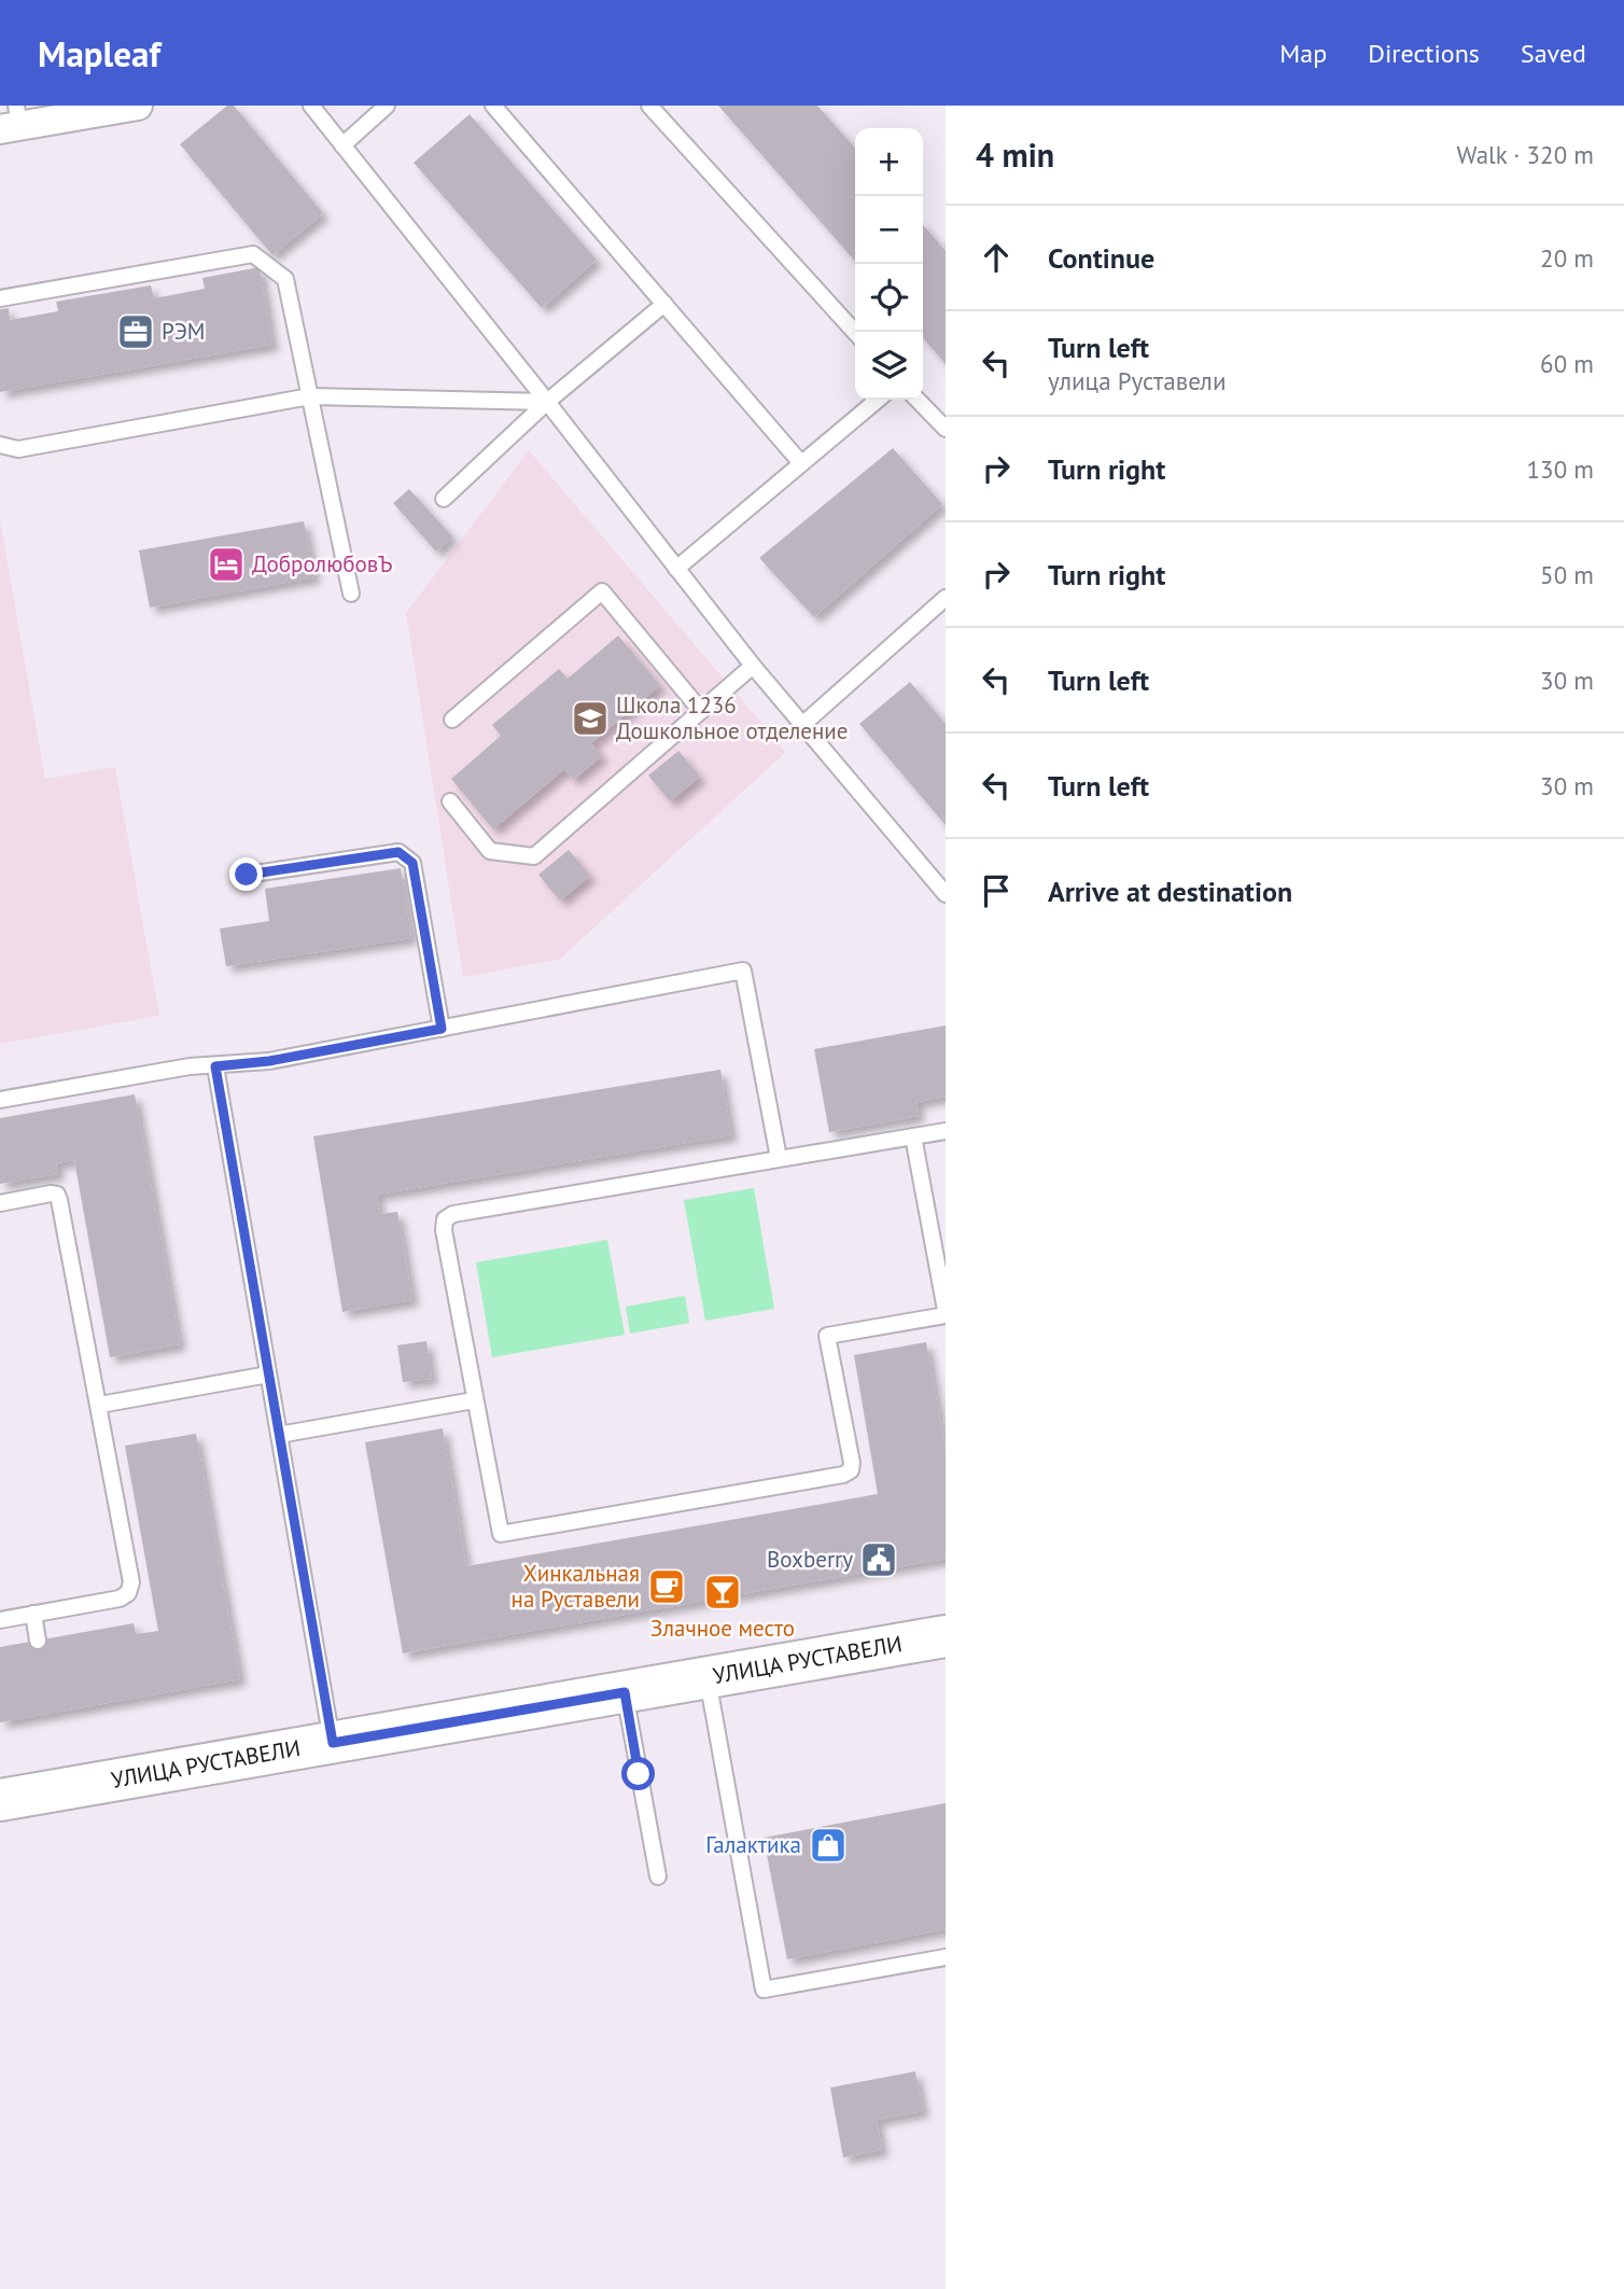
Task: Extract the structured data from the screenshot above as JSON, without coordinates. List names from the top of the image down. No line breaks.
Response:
{"streets":{"main road":["УЛИЦА РУСТАВЕЛИ"]},"places":{"office":["РЭМ"],"hotel":["ДобролюбовЪ"],"school or university":["Школа 1236 Дошкольное отделение"],"public building":["Boxberry"],"cafe":["Хинкальная на Руставели"],"bar":["Злачное место"],"shop":["Галактика"]},"page":{"header":"Mapleaf","nav":["Map","Directions","Saved"],"heading":["4 min","Walk · 320 m"],"map_buttons":["+","−"],"list":[["Continue","20 m"],["Turn left","улица Руставели","60 m"],["Turn right","130 m"],["Turn right","50 m"],["Turn left","30 m"],["Turn left","30 m"],"Arrive at destination"]}}
